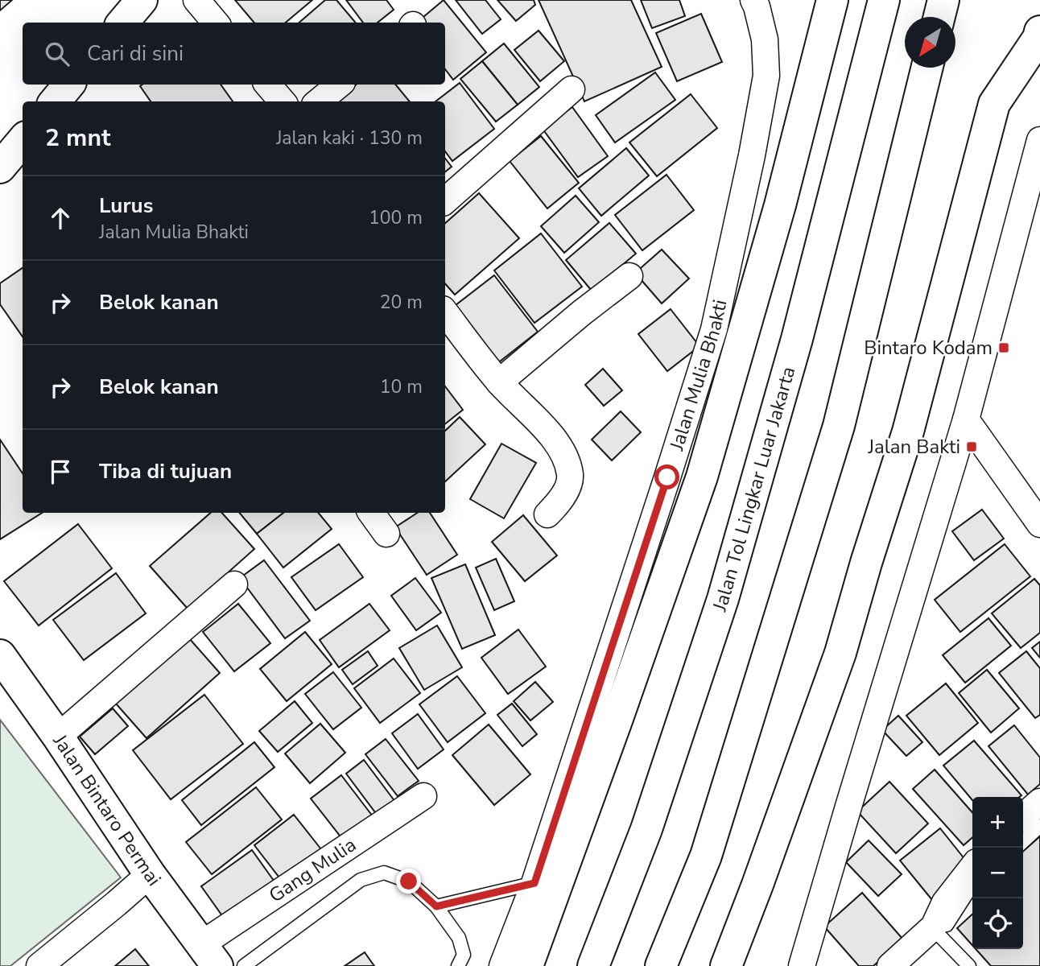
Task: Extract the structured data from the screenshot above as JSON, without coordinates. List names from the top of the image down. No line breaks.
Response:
{"streets":{"main road":["Jalan Tol Lingkar Luar Jakarta","Jalan Bintaro Permai"],"street":["Jalan Mulia Bhakti","Gang Mulia"]},"crossings":[["Jalan Bintaro Permai","Gang Mulia"]],"places":{"transit":["Bintaro Kodam","Jalan Bakti"]},"north":"bottom left","page":{"search":"Cari di sini","heading":["2 mnt","Jalan kaki · 130 m"],"list":[["Lurus","Jalan Mulia Bhakti","100 m"],["Belok kanan","20 m"],["Belok kanan","10 m"],"Tiba di tujuan"],"map_buttons":["+","−"]}}
